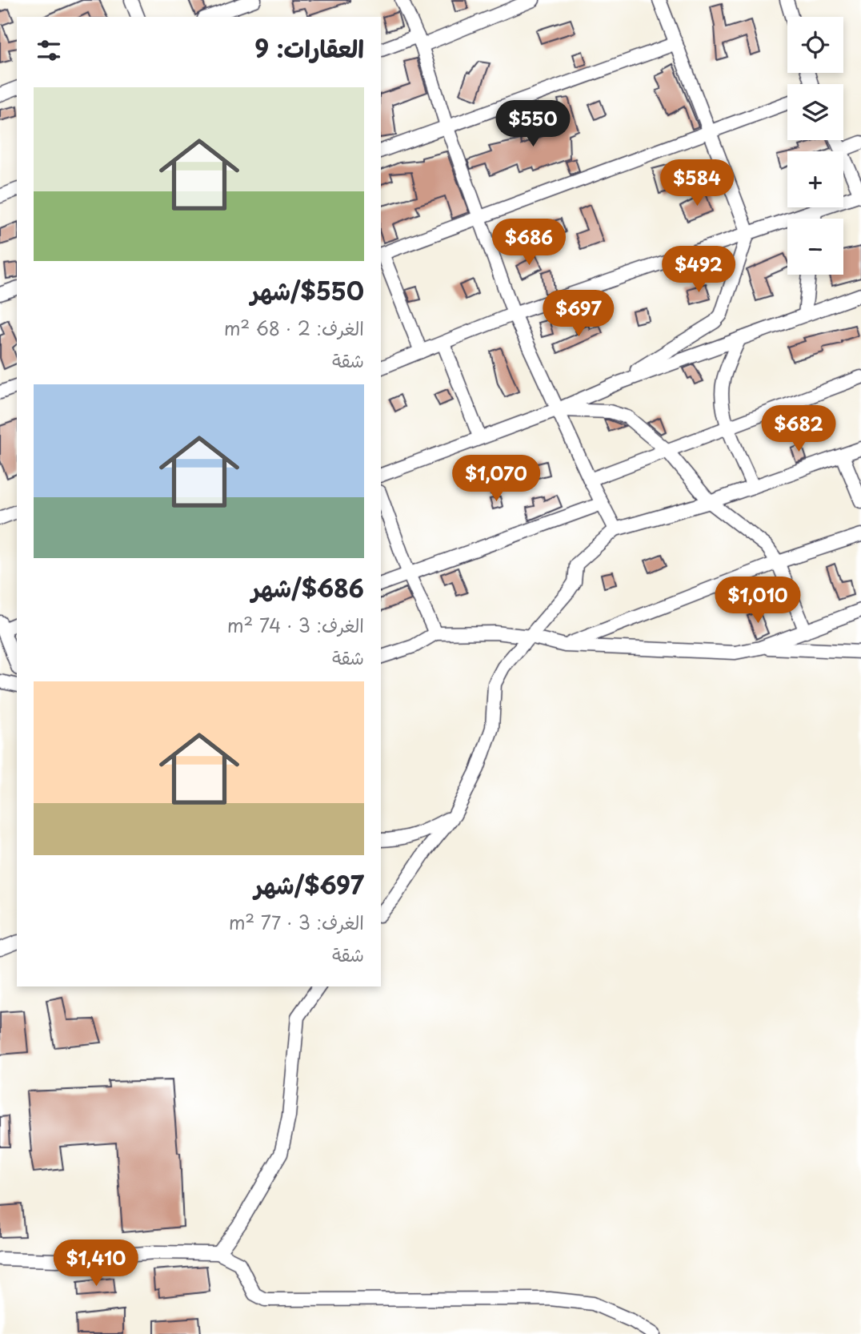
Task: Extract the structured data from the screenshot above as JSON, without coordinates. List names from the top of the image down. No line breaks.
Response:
{"page":{"map_buttons":["+","−"],"heading":"العقارات: 9","list":[{"name":"$550/شهر","note":"الغرف: 2 · 68 m² · شقة"},{"name":"$686/شهر","note":"الغرف: 3 · 74 m² · شقة"},{"name":"$697/شهر","note":"الغرف: 3 · 77 m² · شقة"}],"price":["$550","$584","$686","$492","$697","$682","$1,070","$1,010","$1,410"]}}
